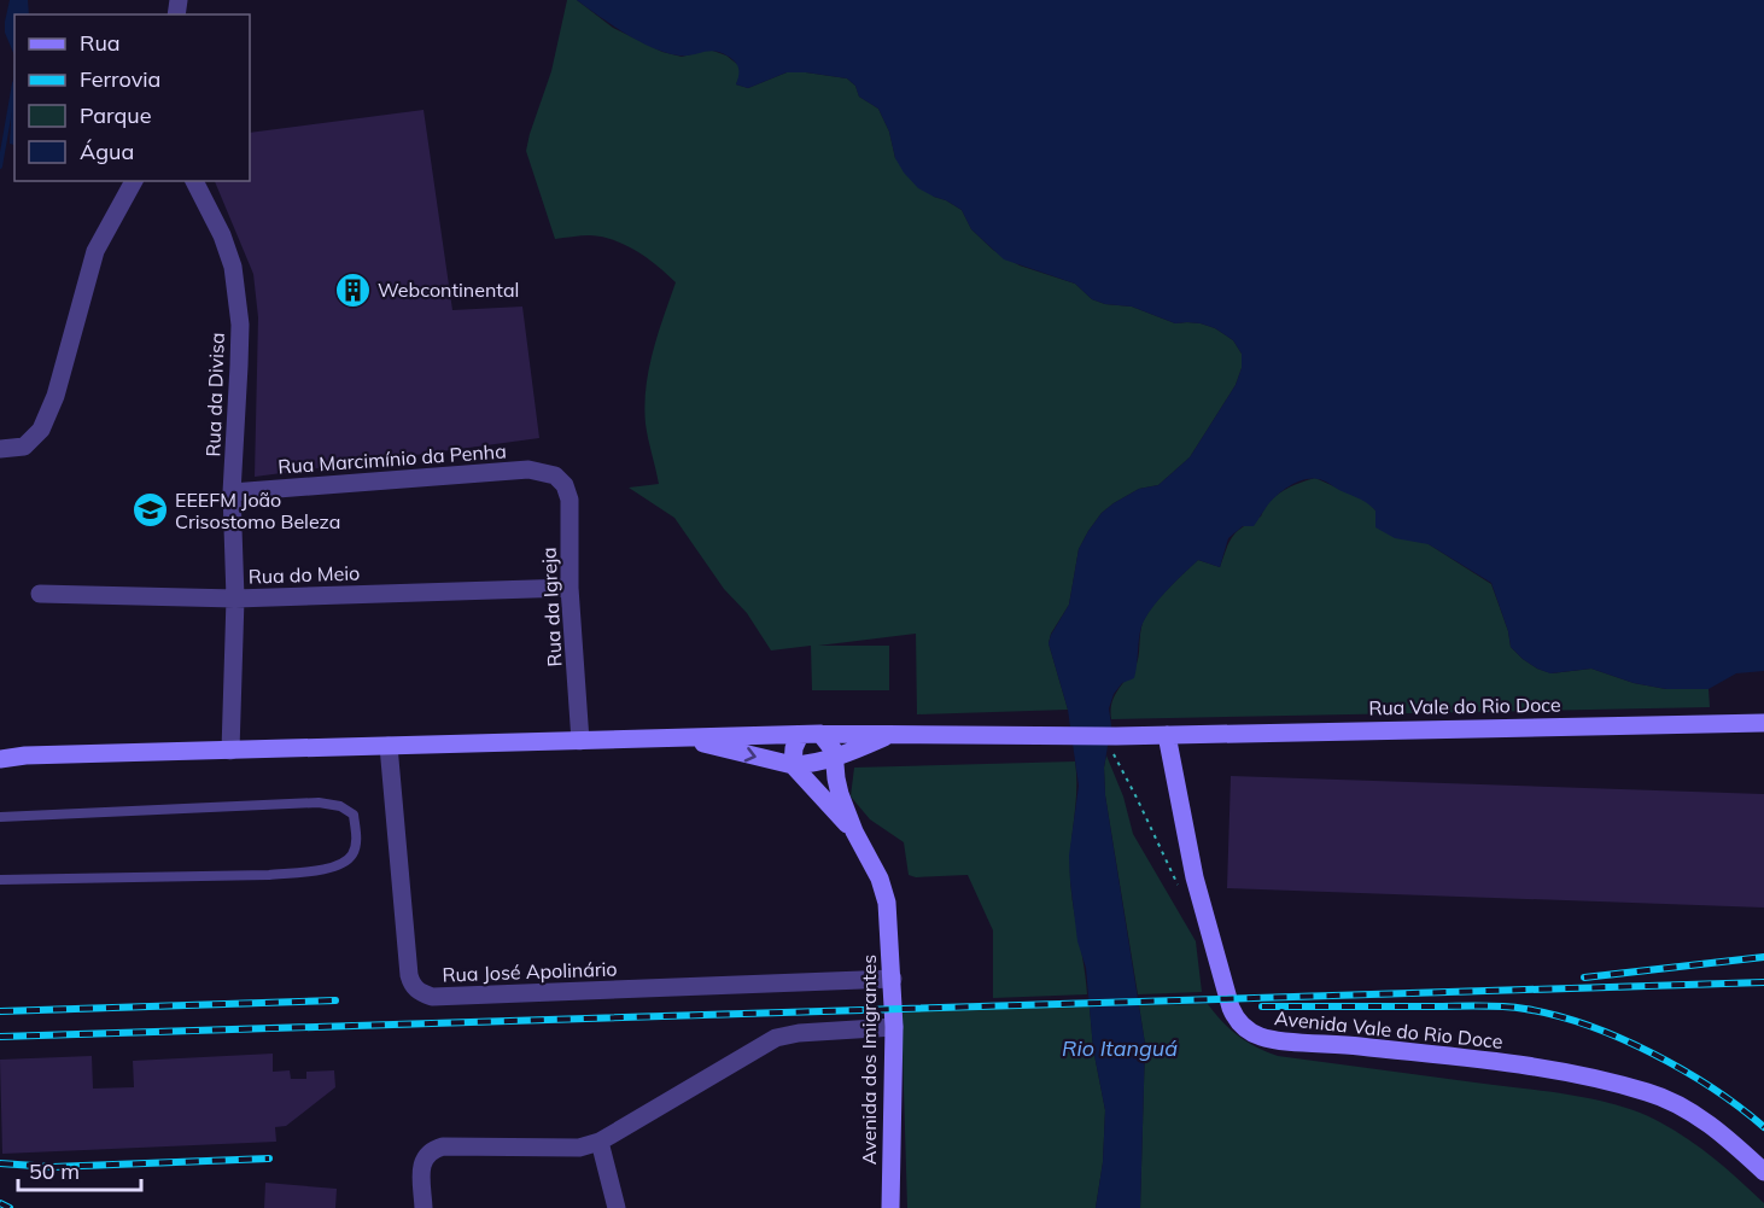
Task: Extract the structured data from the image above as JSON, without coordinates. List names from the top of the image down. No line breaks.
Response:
{"streets":{"street":["Rua da Divisa","Rua Marcimínio da Penha","Rua do Meio","Rua da Igreja","Rua Vale do Rio Doce","Rua José Apolinário","Avenida Vale do Rio Doce","Avenida dos Imigrantes"]},"crossings":[["Rua da Divisa","Rua Marcimínio da Penha"],["Rua da Divisa","Rua do Meio"],["Rua Marcimínio da Penha","Rua da Igreja"],["Rua do Meio","Rua da Igreja"],["Rua Vale do Rio Doce","Avenida Vale do Rio Doce"],["Rua Vale do Rio Doce","Avenida dos Imigrantes"],["Rua José Apolinário","Avenida dos Imigrantes"]],"water":["Rio Itanguá"],"places":{"building":["Webcontinental"],"school or university":["EEEFM João Crisostomo Beleza"]},"legend":["Rua","Ferrovia","Parque","Água"],"scale_bar":"50 m"}
